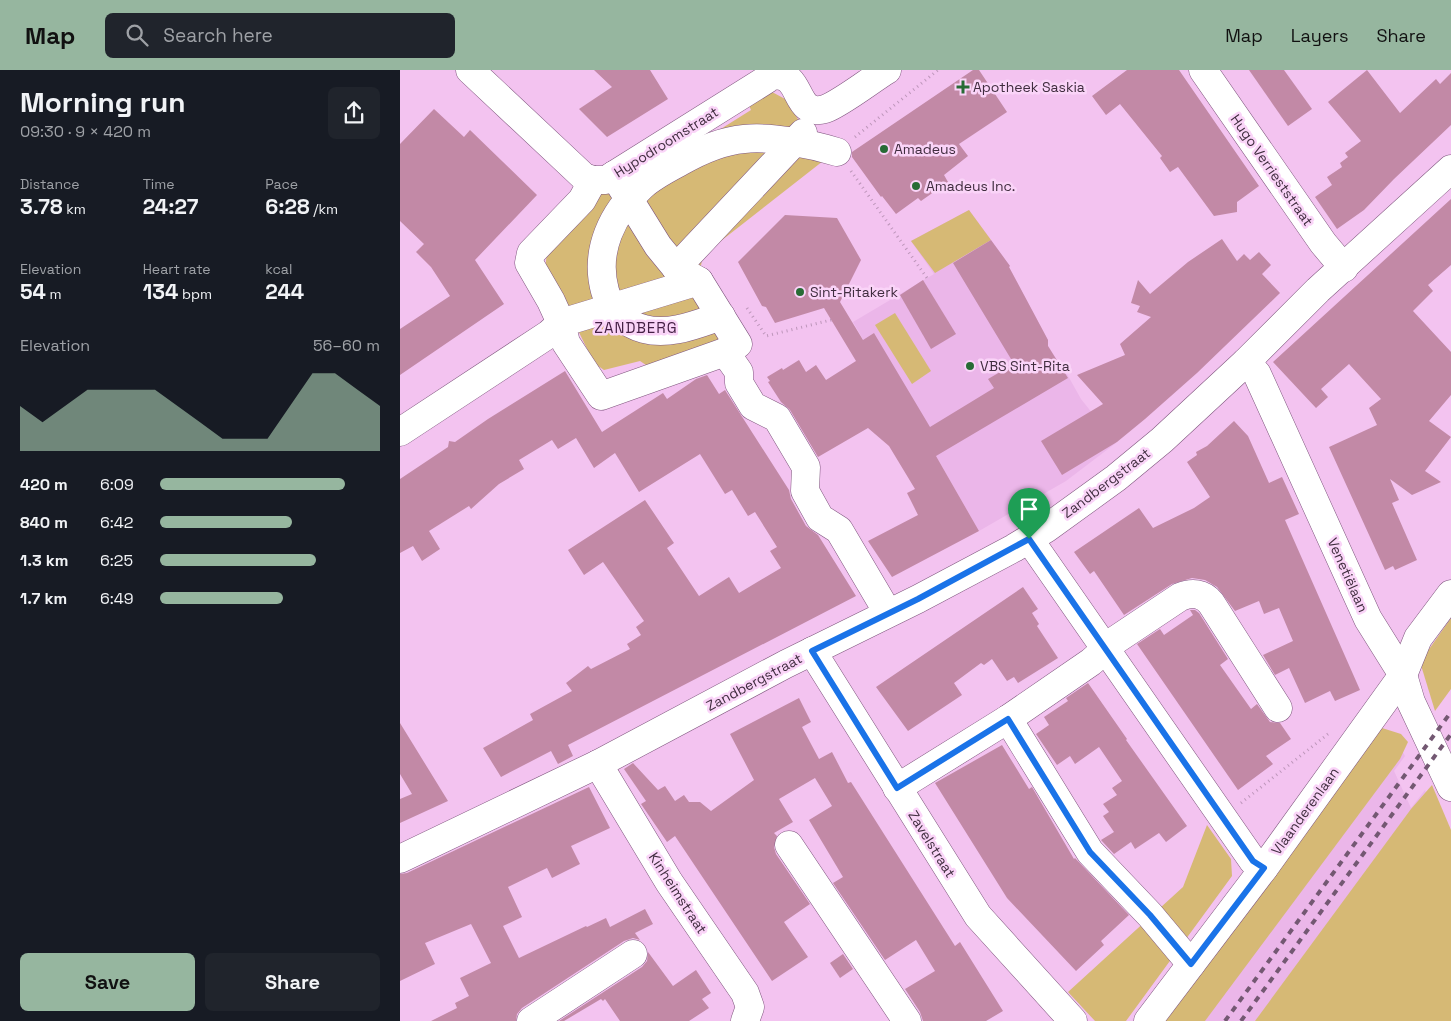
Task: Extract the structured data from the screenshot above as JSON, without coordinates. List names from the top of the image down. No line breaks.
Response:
{"streets":{"street":["Hypodroomstraat","Hugo Verrieststraat","Zandbergstraat","Venetiëlaan","Vlaanderenlaan","Zavelstraat","Kinheimstraat"]},"crossings":[["Hugo Verrieststraat","Zandbergstraat"],["Zandbergstraat","Venetiëlaan"],["Zandbergstraat","Zavelstraat"],["Zandbergstraat","Kinheimstraat"],["Venetiëlaan","Vlaanderenlaan"]],"districts":["ZANDBERG"],"places":{"health":["Apotheek Saskia"],"other":["Amadeus","Amadeus Inc.","Sint-Ritakerk","VBS Sint-Rita"]},"page":{"header":"Map","search":"Search here","nav":["Map","Layers","Share"],"heading":["Morning run","09:30 · 9 × 420 m"],"stats":[["Distance","3.78 km"],["Time","24:27"],["Pace","6:28 /km"],["Elevation","54 m"],["Heart rate","134 bpm"],["kcal","244"]],"chart":["Elevation","56–60 m"],"list":[{"name":"420 m","note":"6:09"},{"name":"840 m","note":"6:42"},{"name":"1.3 km","note":"6:25"},{"name":"1.7 km","note":"6:49"}],"buttons":["Save","Share"]}}
